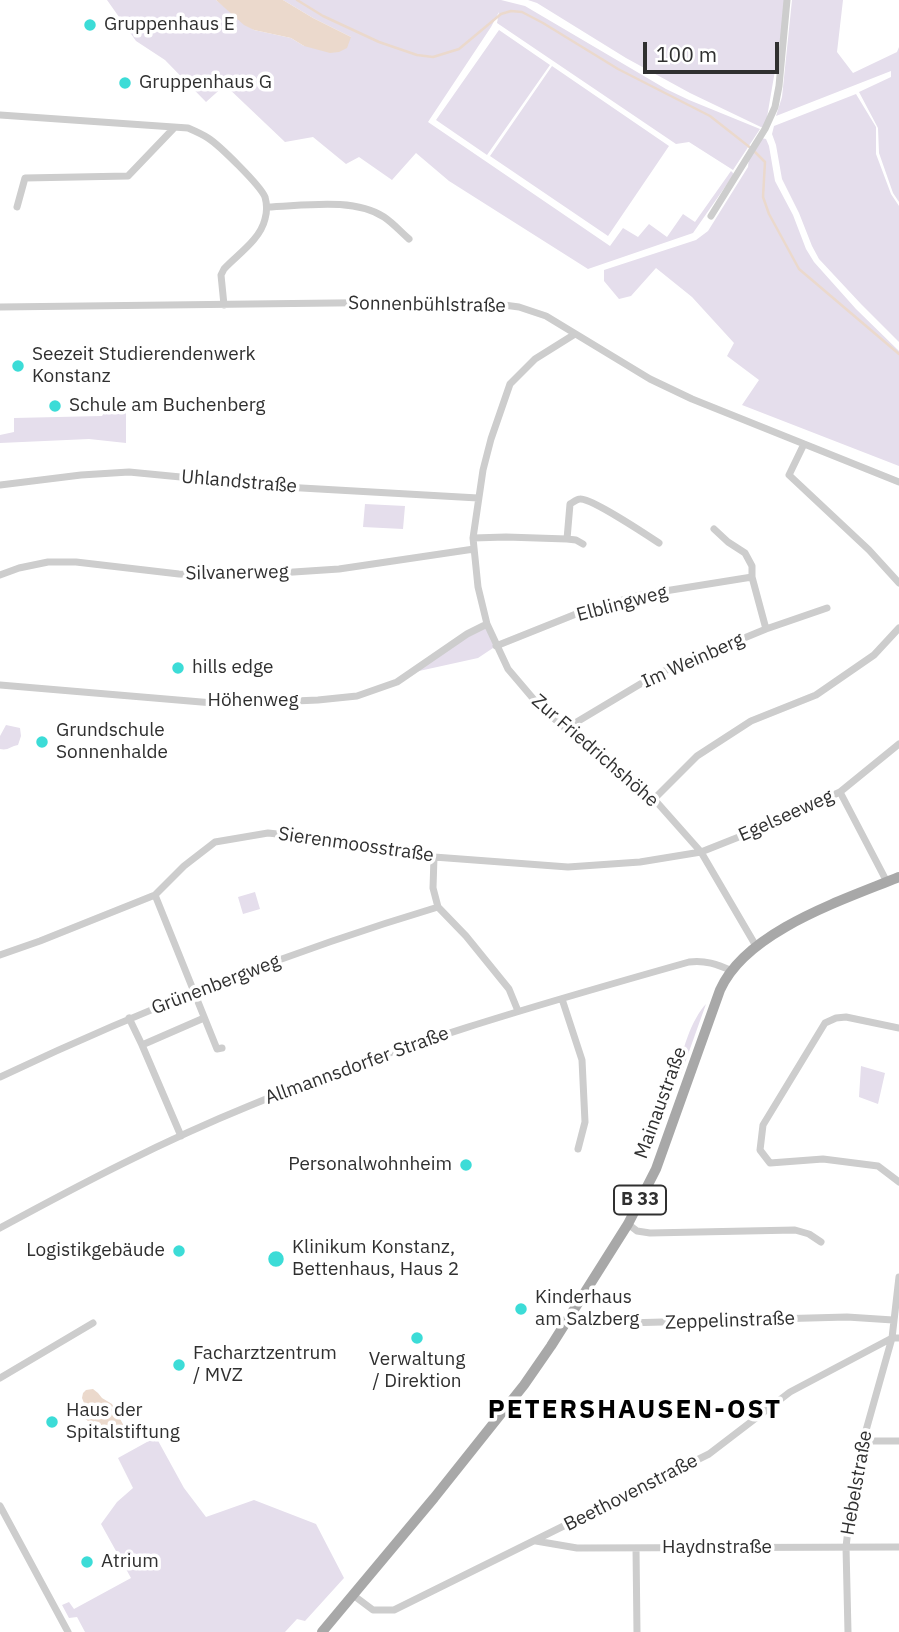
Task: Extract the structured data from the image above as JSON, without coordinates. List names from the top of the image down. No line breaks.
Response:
{"streets":{"main road":["Mainaustraße","B 33"],"street":["Sonnenbühlstraße","Uhlandstraße","Silvanerweg","Elblingweg","Im Weinberg","Höhenweg","Zur Friedrichshöhe","Egelseeweg","Sierenmoosstraße","Grünenbergweg","Allmannsdorfer Straße","Zeppelinstraße","Hebelstraße","Beethovenstraße","Haydnstraße"]},"crossings":[["Sonnenbühlstraße","Zur Friedrichshöhe"],["Uhlandstraße","Zur Friedrichshöhe"],["Silvanerweg","Zur Friedrichshöhe"],["Elblingweg","Zur Friedrichshöhe"],["Im Weinberg","Zur Friedrichshöhe"],["Höhenweg","Zur Friedrichshöhe"],["Zur Friedrichshöhe","Egelseeweg"],["Zur Friedrichshöhe","Sierenmoosstraße"],["Zur Friedrichshöhe","Mainaustraße"],["Egelseeweg","Sierenmoosstraße"],["Allmannsdorfer Straße","Mainaustraße"],["Mainaustraße","Zeppelinstraße"],["Mainaustraße","Beethovenstraße"],["Zeppelinstraße","Hebelstraße"],["Hebelstraße","Beethovenstraße"],["Hebelstraße","Haydnstraße"],["Beethovenstraße","Haydnstraße"]],"districts":["PETERSHAUSEN-OST"],"places":["Gruppenhaus E","Gruppenhaus G","Seezeit Studierendenwerk Konstanz","Schule am Buchenberg","hills edge","Grundschule Sonnenhalde","Personalwohnheim","Logistikgebäude","Klinikum Konstanz, Bettenhaus, Haus 2","Kinderhaus am Salzberg","Verwaltung / Direktion","Facharztzentrum / MVZ","Haus der Spitalstiftung","Atrium"],"scale_bar":"100 m"}
